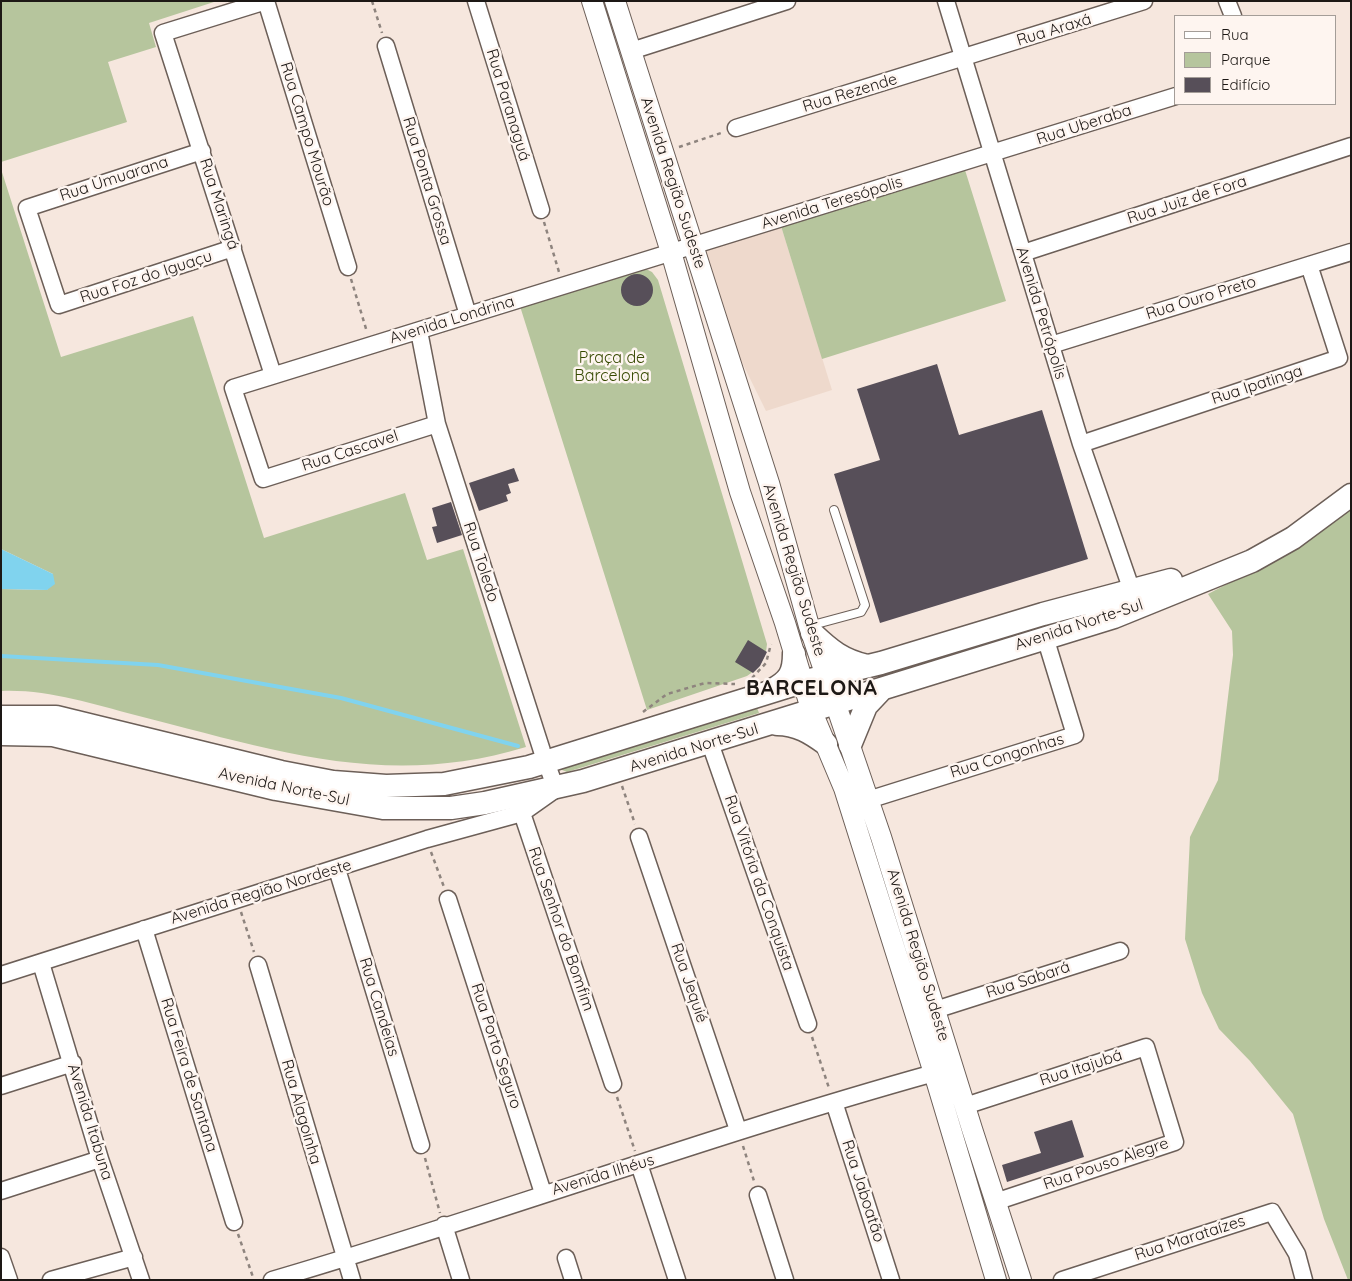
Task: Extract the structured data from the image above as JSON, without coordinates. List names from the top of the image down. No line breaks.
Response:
{"streets":{"main road":["Avenida Norte-Sul"],"street":["Rua Araxá","Rua Rezende","Rua Paranaguá","Rua Uberaba","Rua Campo Mourão","Rua Umuarana","Rua Ponta Grossa","Avenida Região Sudeste","Rua Juiz de Fora","Avenida Teresópolis","Rua Maringá","Rua Foz do Iguaçu","Rua Ouro Preto","Avenida Petrópolis","Avenida Londrina","Rua Ipatinga","Rua Cascavel","Rua Toledo","Rua Congonhas","Rua Vitória da Conquista","Avenida Região Nordeste","Rua Senhor do Bomfim","Rua Sabará","Rua Jequié","Rua Candeias","Rua Porto Seguro","Rua Itajubá","Rua Feira de Santana","Rua Alagoinha","Avenida Itabuna","Rua Pouso Alegre","Avenida Ilhéus","Rua Jaboatão","Rua Marataízes"]},"crossings":[["Rua Araxá","Rua Rezende"],["Rua Araxá","Avenida Petrópolis"],["Rua Rezende","Avenida Petrópolis"],["Rua Uberaba","Avenida Teresópolis"],["Rua Uberaba","Avenida Petrópolis"],["Rua Campo Mourão","Rua Maringá"],["Rua Umuarana","Rua Maringá"],["Rua Umuarana","Rua Foz do Iguaçu"],["Rua Ponta Grossa","Avenida Londrina"],["Avenida Região Sudeste","Avenida Teresópolis"],["Avenida Região Sudeste","Avenida Londrina"],["Avenida Região Sudeste","Avenida Norte-Sul"],["Avenida Região Sudeste","Rua Congonhas"],["Avenida Região Sudeste","Rua Sabará"],["Avenida Região Sudeste","Rua Itajubá"],["Avenida Região Sudeste","Rua Pouso Alegre"],["Avenida Região Sudeste","Avenida Ilhéus"],["Rua Juiz de Fora","Avenida Petrópolis"],["Avenida Teresópolis","Avenida Petrópolis"],["Avenida Teresópolis","Avenida Londrina"],["Rua Maringá","Rua Foz do Iguaçu"],["Rua Maringá","Avenida Londrina"],["Rua Ouro Preto","Avenida Petrópolis"],["Rua Ouro Preto","Rua Ipatinga"],["Avenida Petrópolis","Rua Ipatinga"],["Avenida Petrópolis","Avenida Norte-Sul"],["Avenida Londrina","Rua Cascavel"],["Avenida Londrina","Rua Toledo"],["Rua Cascavel","Rua Toledo"],["Rua Toledo","Avenida Norte-Sul"],["Avenida Norte-Sul","Rua Congonhas"],["Avenida Norte-Sul","Rua Vitória da Conquista"],["Avenida Região Nordeste","Rua Senhor do Bomfim"],["Avenida Região Nordeste","Rua Candeias"],["Avenida Região Nordeste","Rua Feira de Santana"],["Avenida Região Nordeste","Avenida Itabuna"],["Rua Jequié","Avenida Ilhéus"],["Rua Porto Seguro","Avenida Ilhéus"],["Rua Itajubá","Rua Pouso Alegre"],["Rua Alagoinha","Avenida Ilhéus"],["Avenida Ilhéus","Rua Jaboatão"]],"districts":["BARCELONA"],"parks":["Praça de Barcelona"],"legend":["Rua","Parque","Edifício"]}
